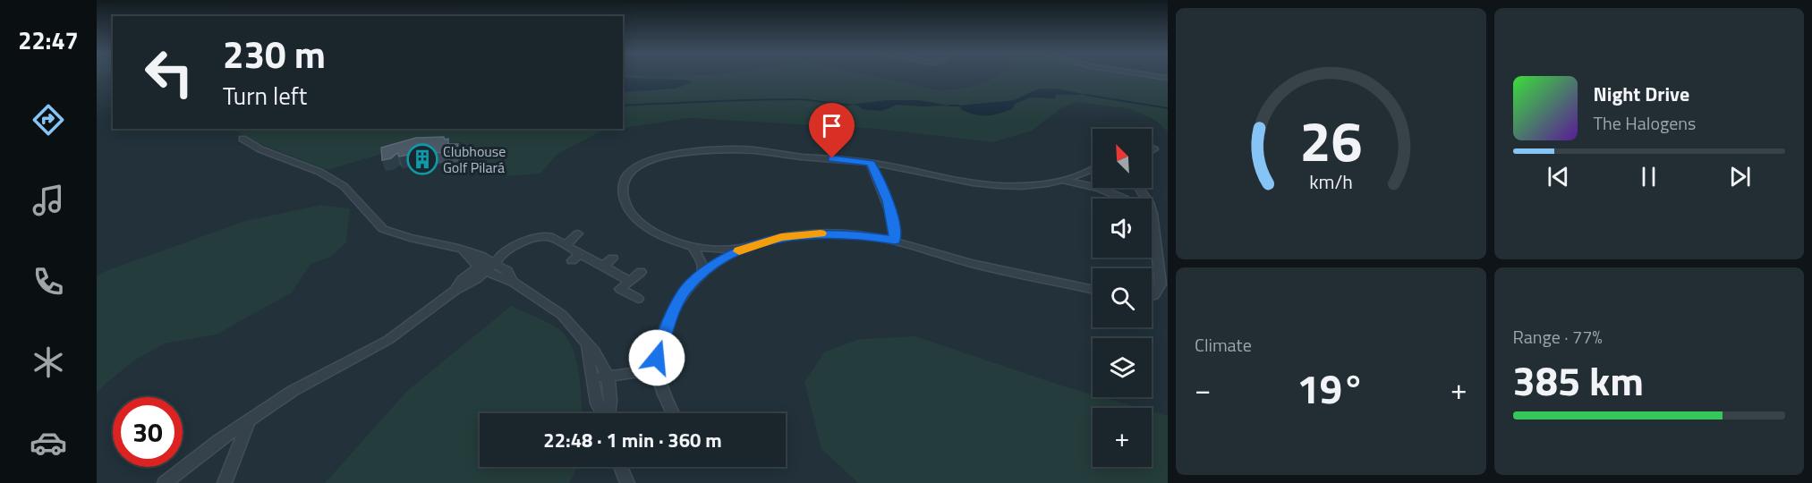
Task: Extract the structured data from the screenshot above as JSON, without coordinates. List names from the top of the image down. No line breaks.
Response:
{"places":{"building":["Clubhouse Golf Pilará"]},"north":"top left","page":{"tabs":"22:47","turn":["230 m","Turn left"],"song":["Night Drive","The Halogens"],"map_buttons":"+","tile":["Climate",["Range · 77%","385 km"]],"heat":["−","19°","+"],"limit":"30","trip":"22:48 · 1 min · 360 m","gauge":["26","km/h"]}}
